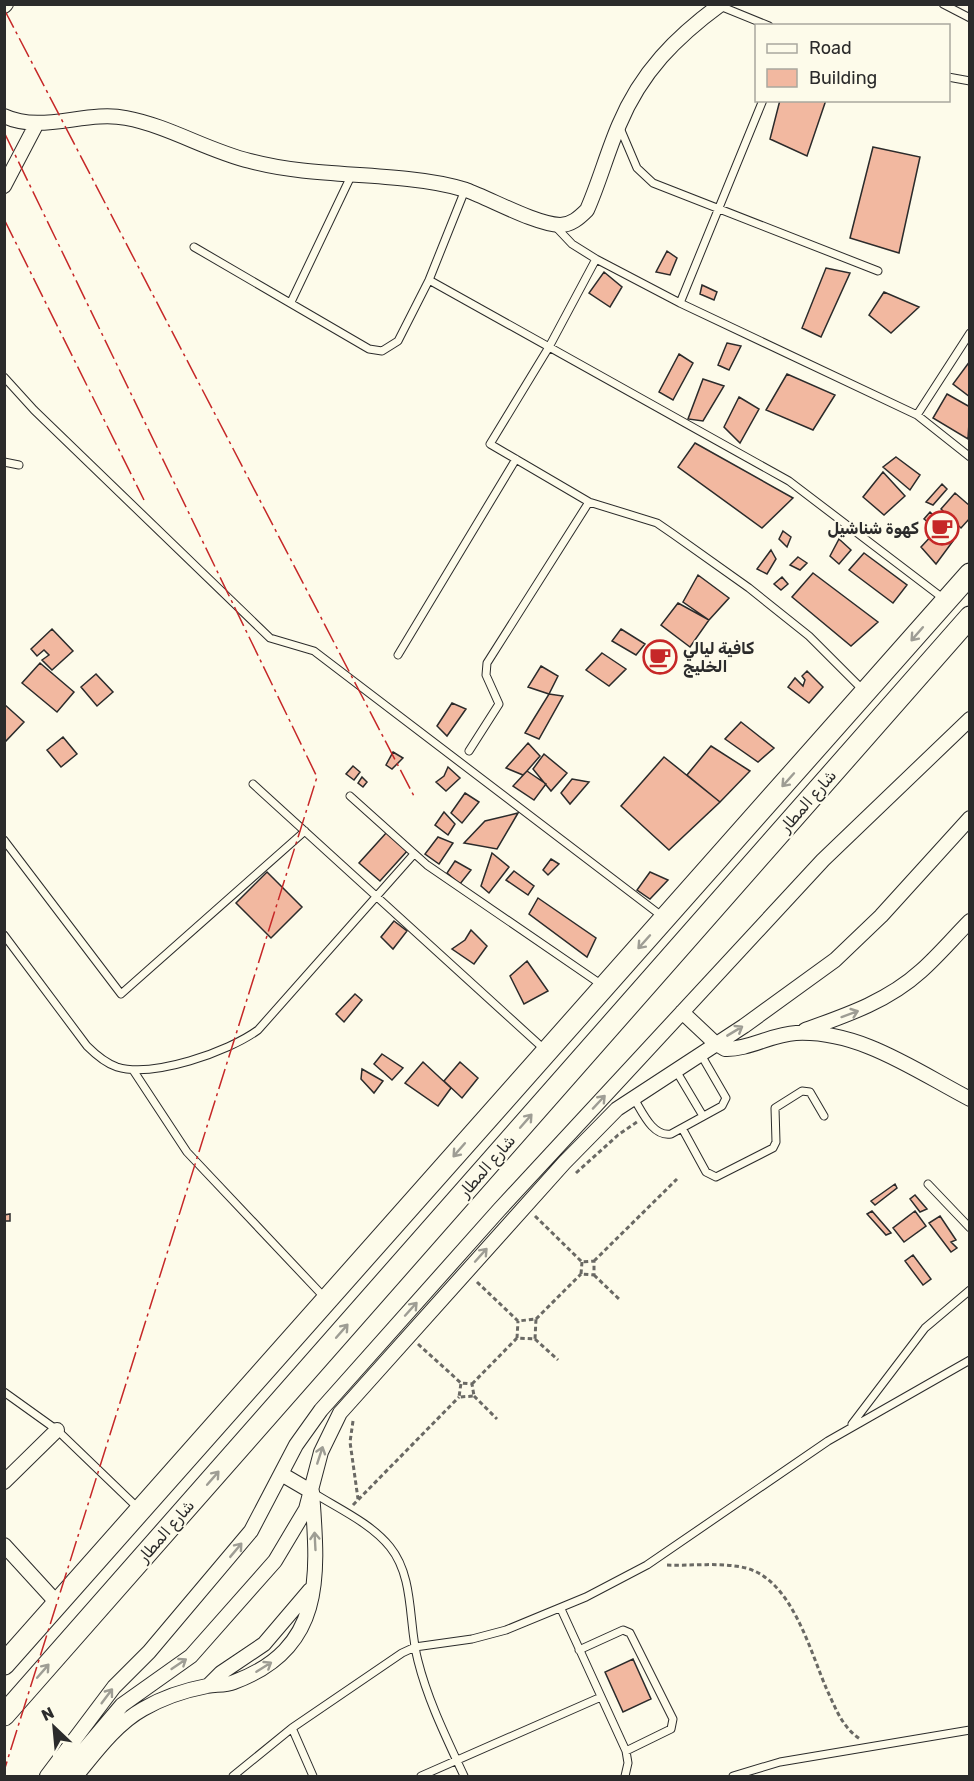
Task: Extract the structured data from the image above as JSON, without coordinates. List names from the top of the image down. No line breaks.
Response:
{"streets":{"main road":["شارع المطار"]},"places":{"cafe":["كهوة شناشيل","كافية ليالي الخليج"]},"legend":["Road","Building"],"north":"top left"}
